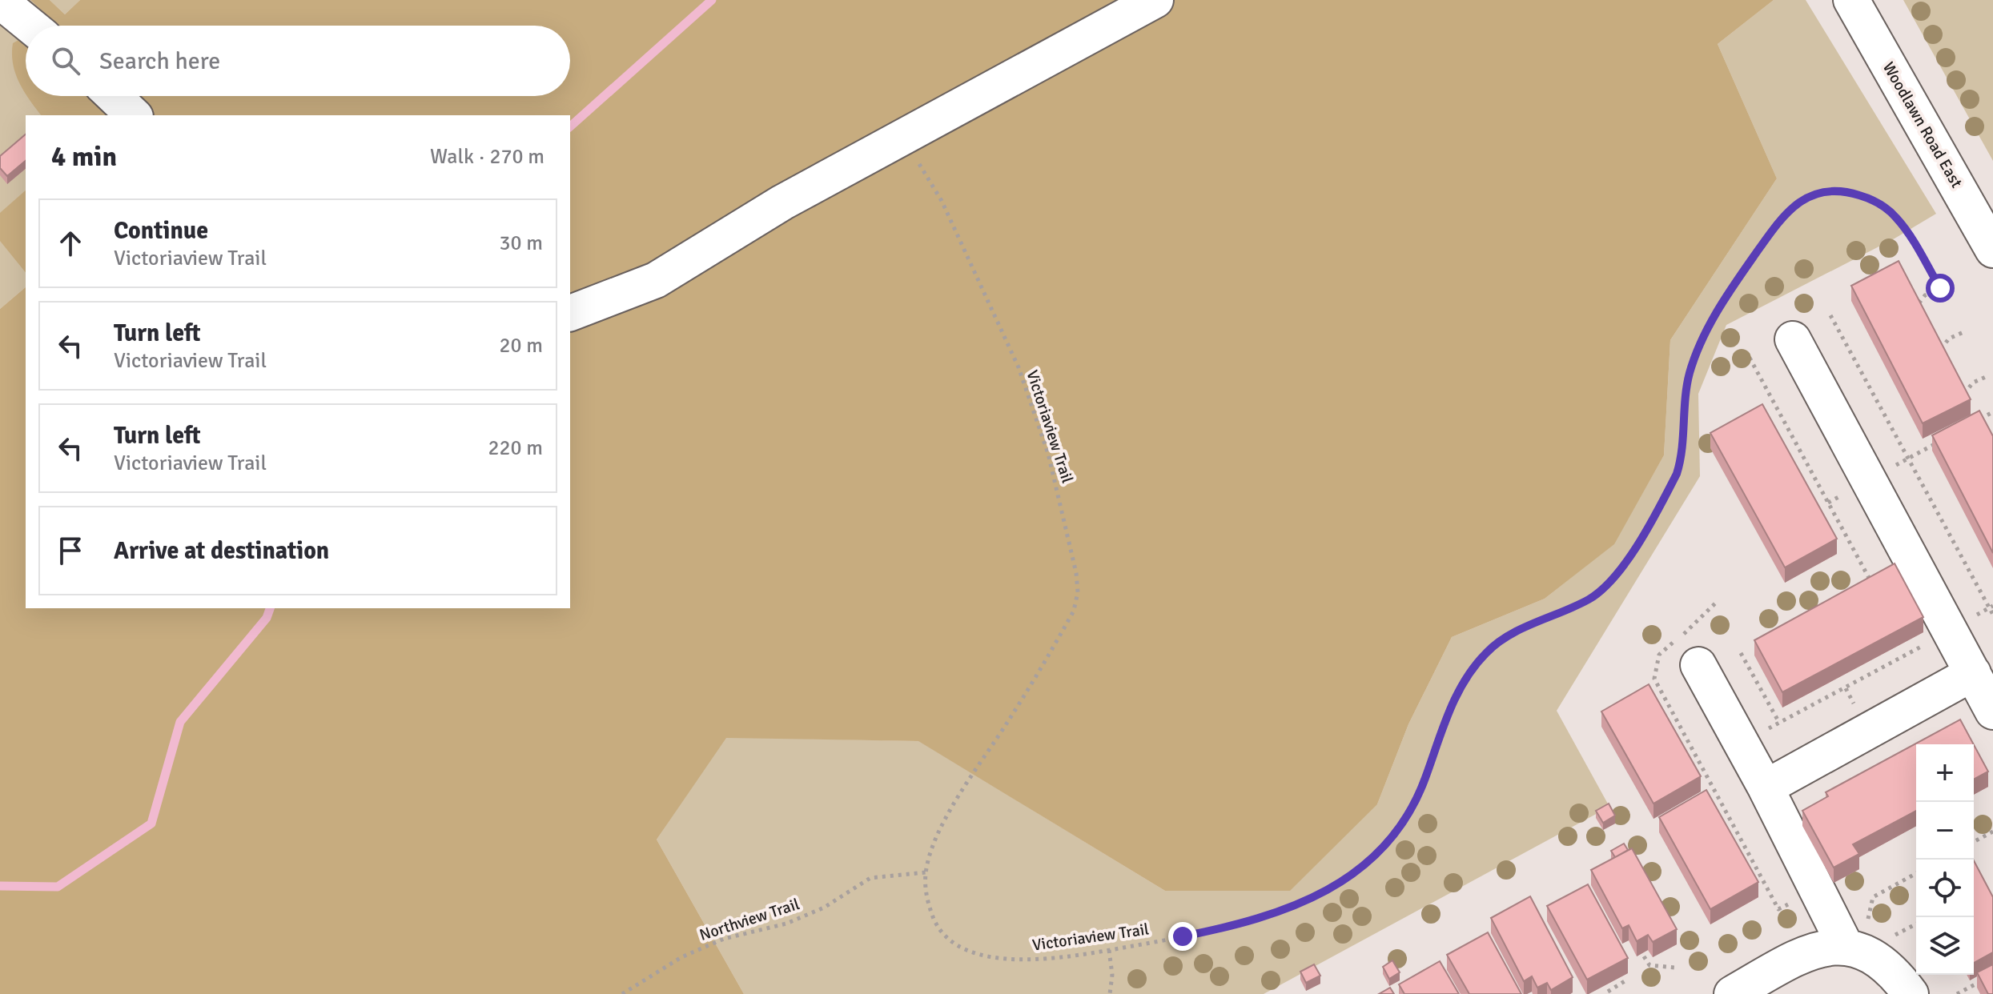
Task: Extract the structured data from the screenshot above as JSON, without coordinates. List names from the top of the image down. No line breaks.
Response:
{"streets":{"street":["Woodlawn Road East"],"path":["Victoriaview Trail","Northview Trail"]},"crossings":[["Victoriaview Trail","Northview Trail"]],"page":{"search":"Search here","heading":["4 min","Walk · 270 m"],"list":[["Continue","Victoriaview Trail","30 m"],["Turn left","Victoriaview Trail","20 m"],["Turn left","Victoriaview Trail","220 m"],"Arrive at destination"],"map_buttons":["+","−"]}}
